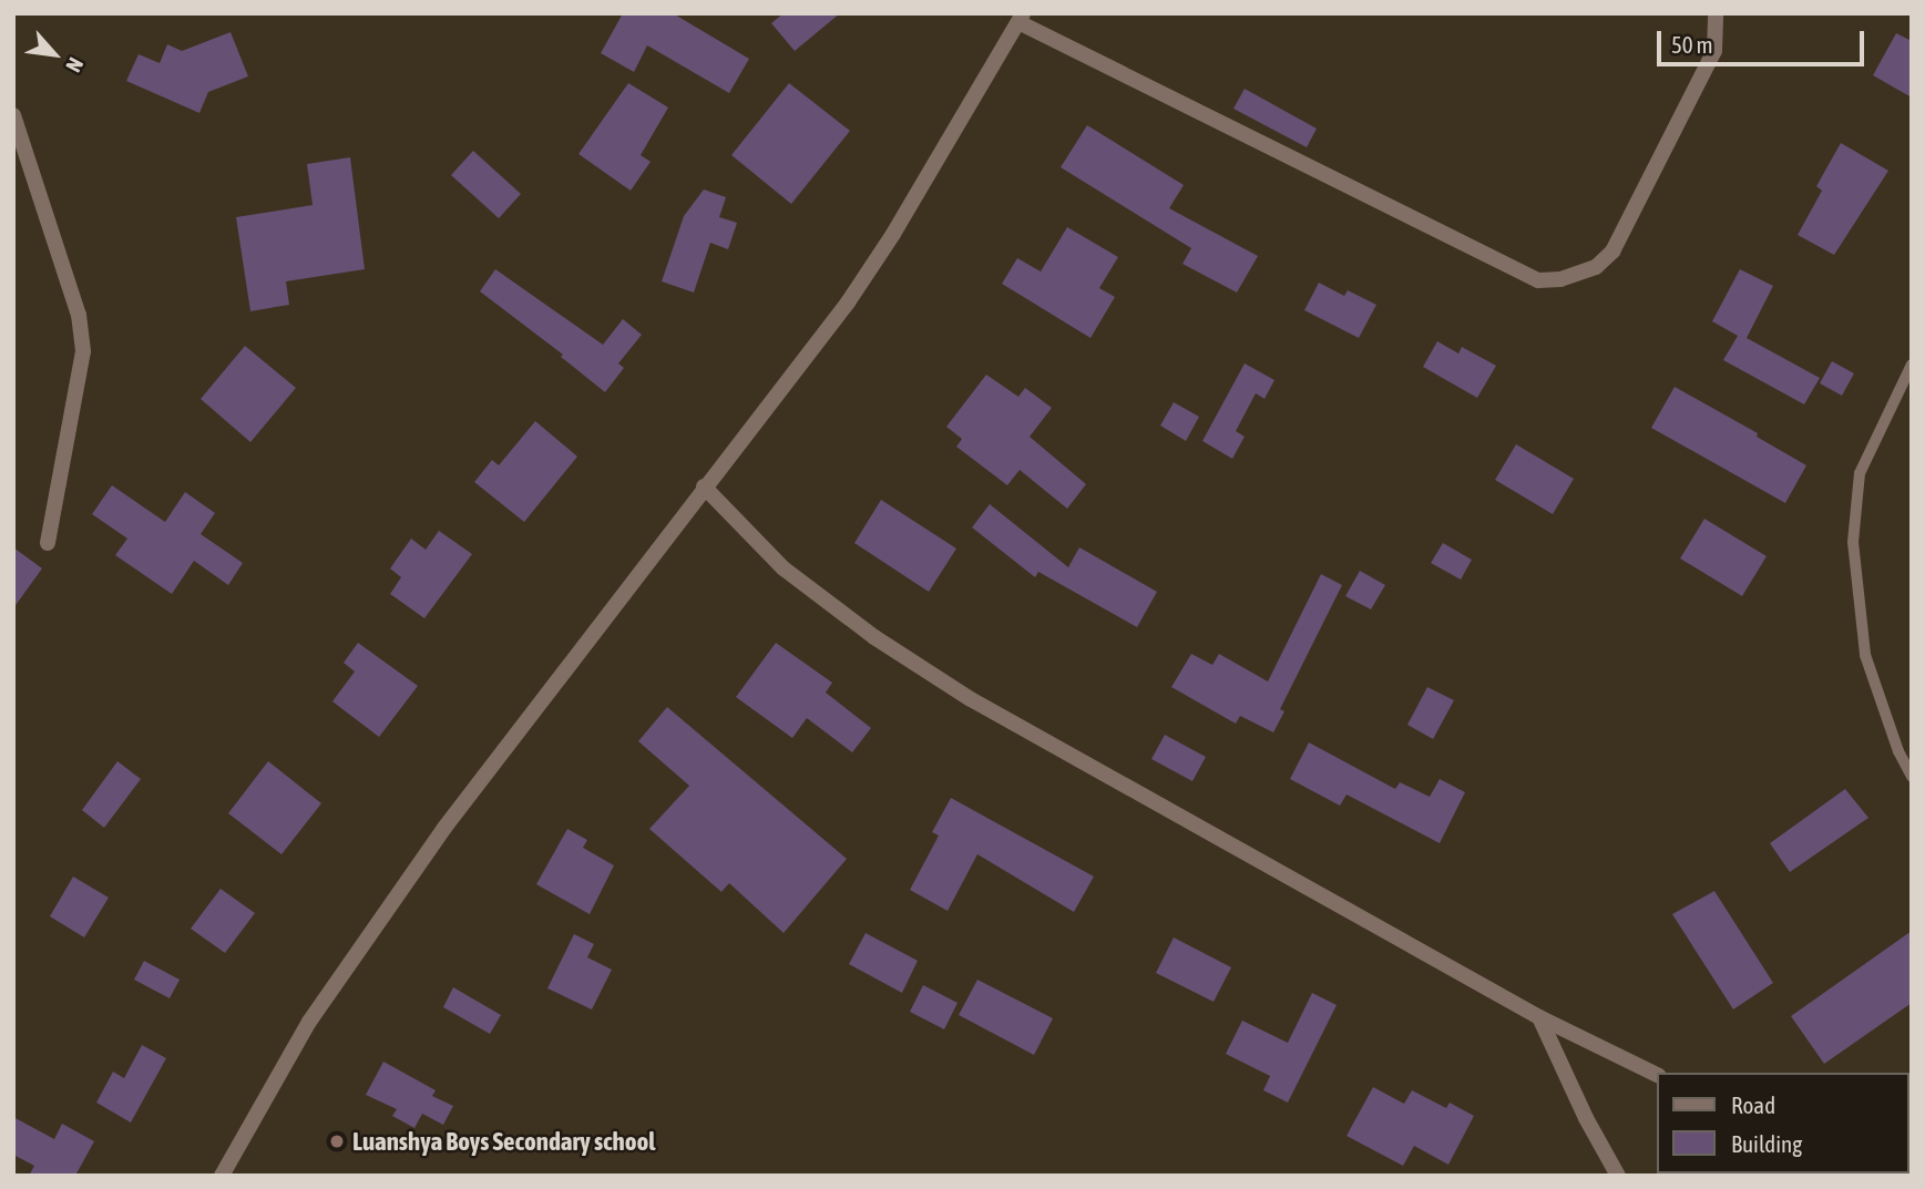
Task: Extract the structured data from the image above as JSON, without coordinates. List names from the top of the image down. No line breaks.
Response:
{"places":["Luanshya Boys Secondary school"],"legend":["Road","Building"],"scale_bar":"50 m","north":"bottom right"}
